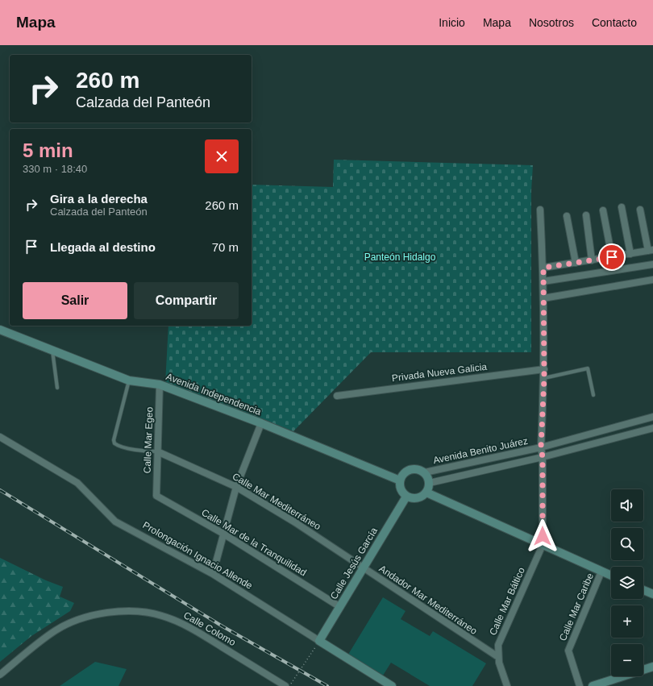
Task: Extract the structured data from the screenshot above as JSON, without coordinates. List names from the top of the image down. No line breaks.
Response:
{"streets":{"main road":["Avenida Independencia","Prolongación Ignacio Allende","Calle Jesús García"],"street":["Privada Nueva Galicia","Calle Mar Egeo","Avenida Benito Juárez","Calle Mar Mediterráneo","Calle Mar de la Tranquilidad","Andador Mar Mediterráneo","Calle Mar Báltico","Calle Mar Caribe","Calle Colomo"]},"crossings":[["Avenida Independencia","Calle Mar Egeo"],["Avenida Independencia","Avenida Benito Juárez"],["Avenida Independencia","Calle Jesús García"],["Calle Mar Egeo","Calle Mar Mediterráneo"],["Calle Mar Egeo","Calle Mar de la Tranquilidad"],["Avenida Benito Juárez","Calle Jesús García"],["Calle Mar Mediterráneo","Calle Jesús García"],["Calle Mar Mediterráneo","Andador Mar Mediterráneo"],["Calle Mar de la Tranquilidad","Calle Jesús García"],["Prolongación Ignacio Allende","Calle Jesús García"],["Calle Jesús García","Andador Mar Mediterráneo"],["Andador Mar Mediterráneo","Calle Mar Báltico"]],"parks":["Panteón Hidalgo"],"page":{"header":"Mapa","nav":["Inicio","Mapa","Nosotros","Contacto"],"turn":["260 m","Calzada del Panteón"],"heading":["5 min","330 m · 18:40"],"list":[{"name":"Gira a la derecha","note":"Calzada del Panteón","value":"260 m"},{"name":"Llegada al destino","value":"70 m"}],"buttons":["Salir","Compartir"],"map_buttons":["+","−"]}}
